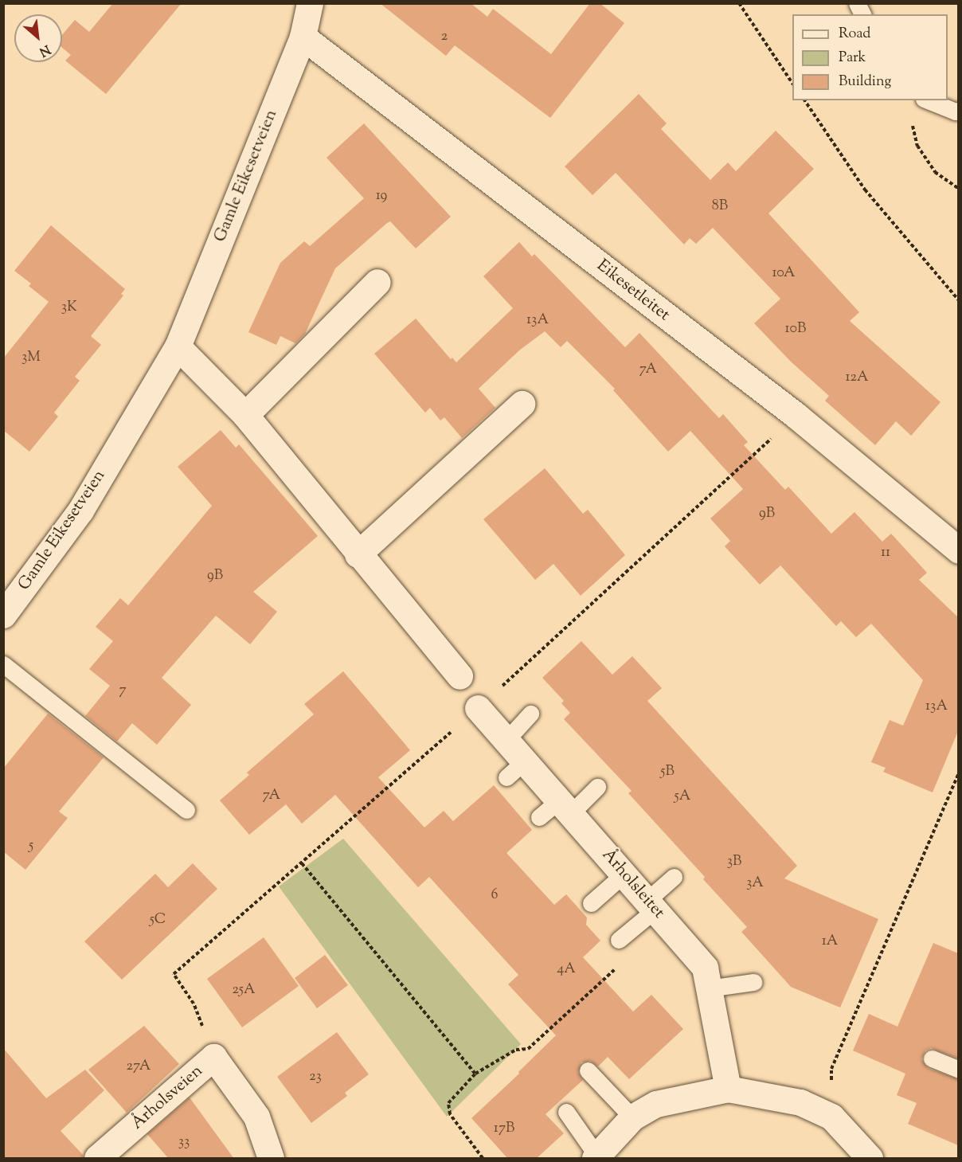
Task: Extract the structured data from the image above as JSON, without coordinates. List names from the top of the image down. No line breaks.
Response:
{"streets":{"street":["Gamle Eikesetveien","Eikesetleitet","Årholsleitet","Årholsveien"]},"crossings":[["Gamle Eikesetveien","Eikesetleitet"]],"house_numbers":["2","19","8B","10A","3K","13A","10B","3M","7A","12A","9B","11","9B","7","13A","5B","7A","5A","5","3B","3A","6","5C","1A","4A","25A","27A","23","17B","33"],"legend":["Road","Park","Building"],"north":"bottom right"}
